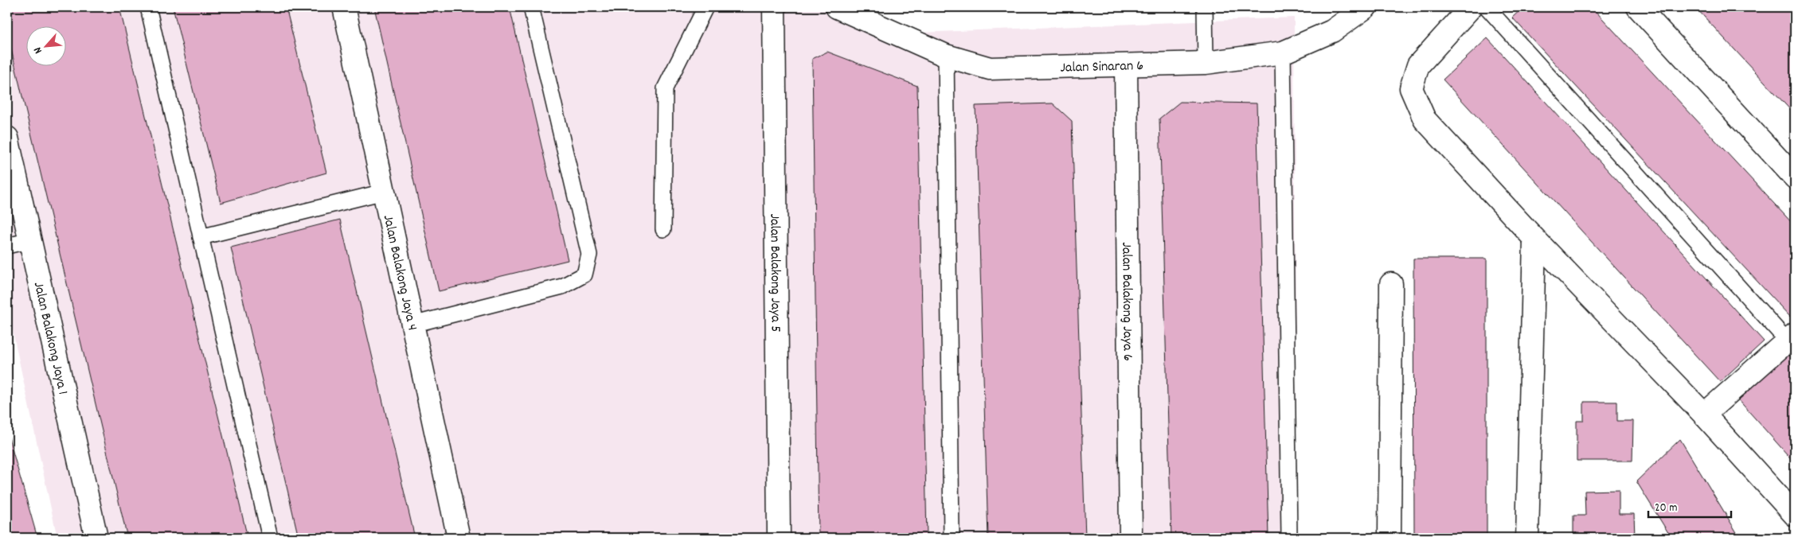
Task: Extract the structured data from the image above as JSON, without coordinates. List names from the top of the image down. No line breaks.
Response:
{"streets":{"street":["Jalan Sinaran 6","Jalan Balakong Jaya 4","Jalan Balakong Jaya 5","Jalan Balakong Jaya 6","Jalan Balakong Jaya 1"]},"crossings":[["Jalan Sinaran 6","Jalan Balakong Jaya 6"]],"scale_bar":"20 m","north":"bottom left"}
